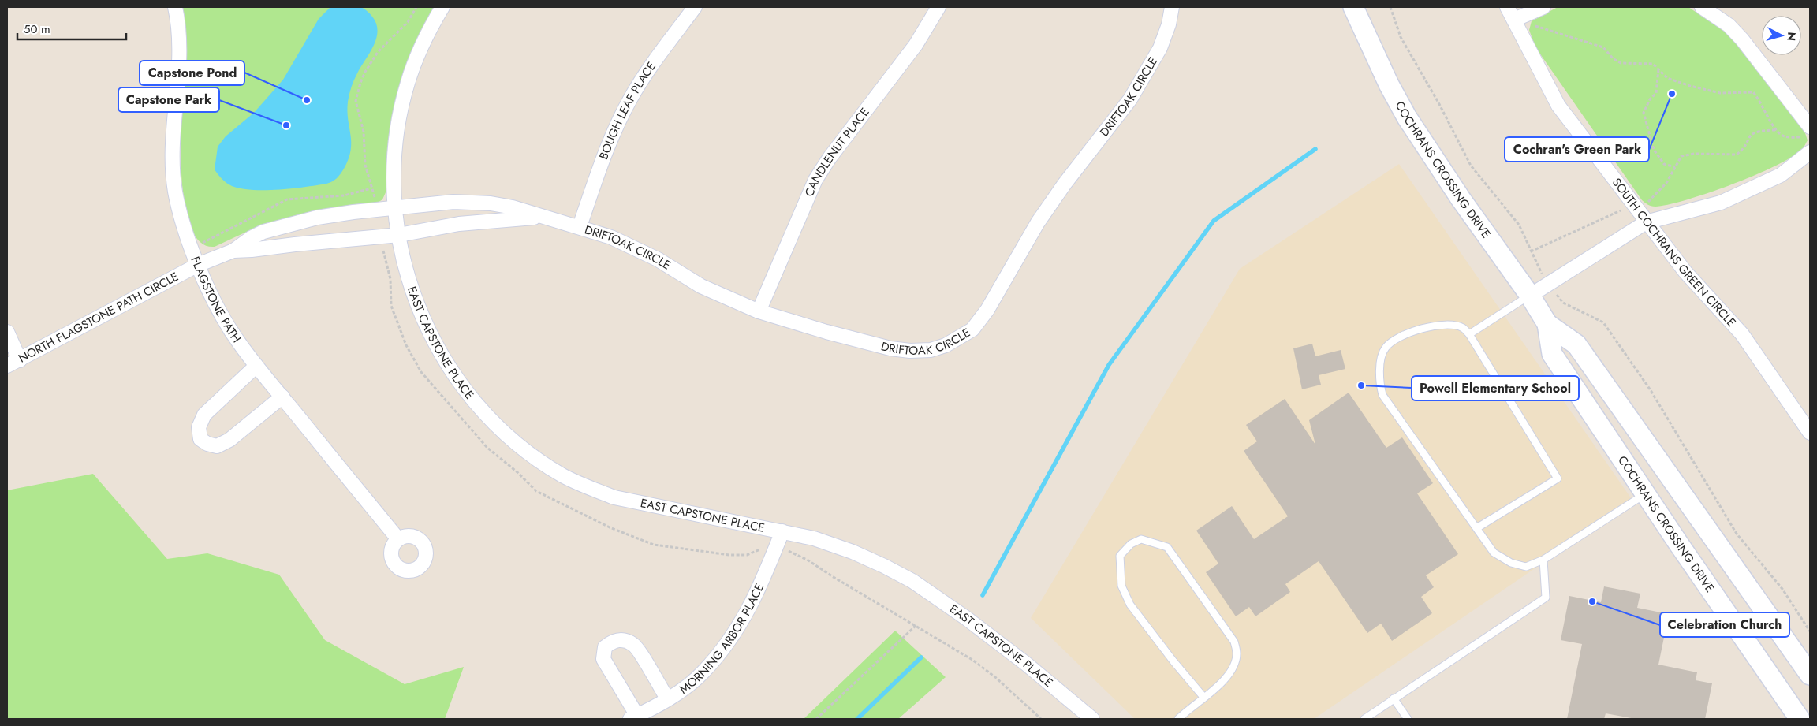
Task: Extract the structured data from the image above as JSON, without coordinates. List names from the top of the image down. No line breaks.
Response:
{"streets":{"street":["DRIFTOAK CIRCLE","BOUGH LEAF PLACE","CANDLENUT PLACE","COCHRANS CROSSING DRIVE","SOUTH COCHRANS GREEN CIRCLE","FLAGSTONE PATH","NORTH FLAGSTONE PATH CIRCLE","EAST CAPSTONE PLACE","MORNING ARBOR PLACE"]},"crossings":[["DRIFTOAK CIRCLE","BOUGH LEAF PLACE"],["DRIFTOAK CIRCLE","CANDLENUT PLACE"],["DRIFTOAK CIRCLE","NORTH FLAGSTONE PATH CIRCLE"],["DRIFTOAK CIRCLE","EAST CAPSTONE PLACE"],["FLAGSTONE PATH","NORTH FLAGSTONE PATH CIRCLE"],["NORTH FLAGSTONE PATH CIRCLE","EAST CAPSTONE PLACE"],["EAST CAPSTONE PLACE","MORNING ARBOR PLACE"]],"places":["Cochran's Green Park","Capstone Pond","Capstone Park","Powell Elementary School","Celebration Church"],"scale_bar":"50 m","north":"right"}
